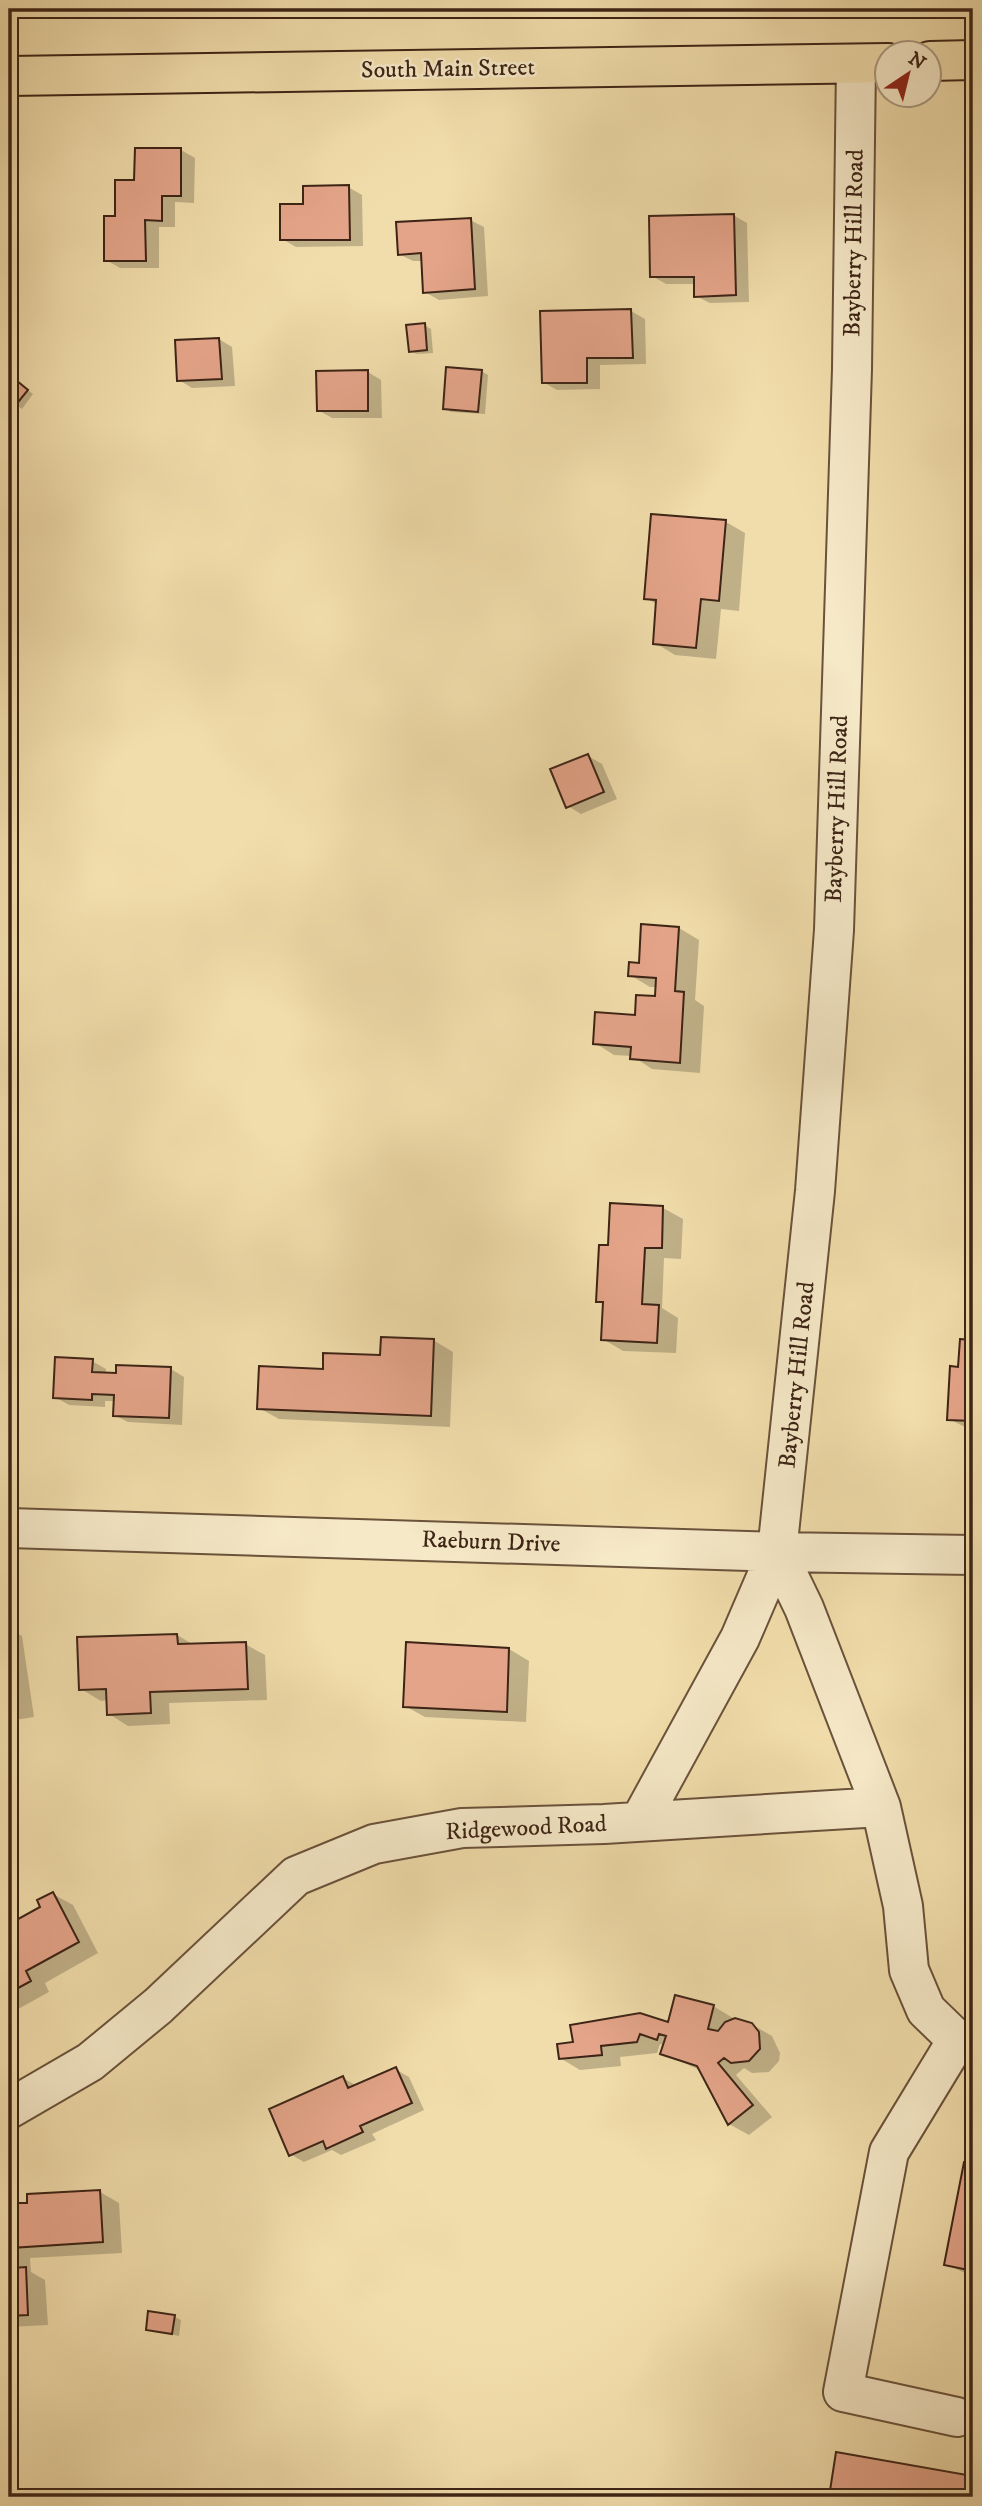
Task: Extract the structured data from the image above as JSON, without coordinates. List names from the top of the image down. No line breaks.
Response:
{"streets":{"main road":["South Main Street"],"street":["Bayberry Hill Road","Raeburn Drive","Ridgewood Road"]},"crossings":[["South Main Street","Bayberry Hill Road"],["Bayberry Hill Road","Raeburn Drive"],["Bayberry Hill Road","Ridgewood Road"]],"north":"top right"}
